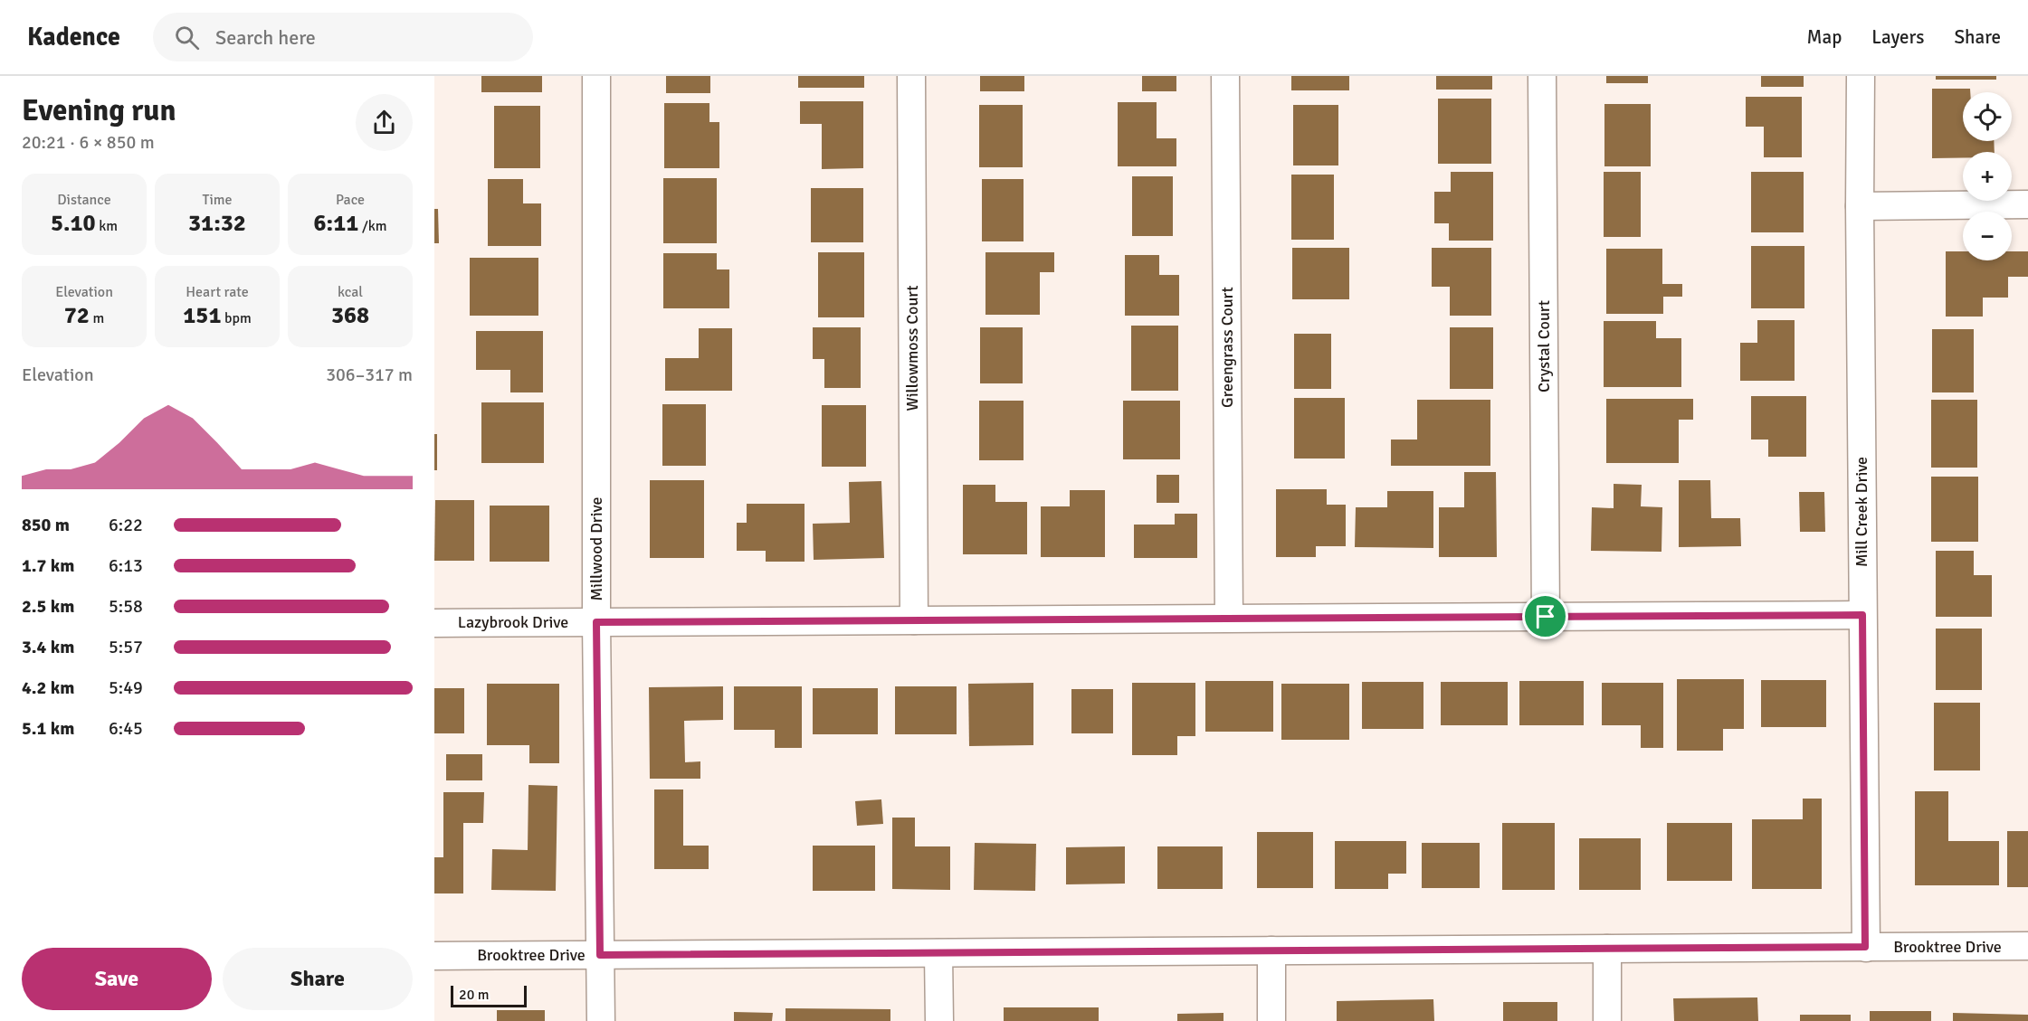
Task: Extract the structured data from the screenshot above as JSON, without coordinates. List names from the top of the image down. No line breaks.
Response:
{"streets":{"street":["Crystal Court","Greengrass Court","Willowmoss Court","Mill Creek Drive","Millwood Drive","Lazybrook Drive","Brooktree Drive"]},"crossings":[["Crystal Court","Lazybrook Drive"],["Greengrass Court","Lazybrook Drive"],["Willowmoss Court","Lazybrook Drive"],["Mill Creek Drive","Lazybrook Drive"],["Mill Creek Drive","Brooktree Drive"],["Millwood Drive","Lazybrook Drive"],["Millwood Drive","Brooktree Drive"]],"scale_bar":"20 m","page":{"header":"Kadence","search":"Search here","nav":["Map","Layers","Share"],"heading":["Evening run","20:21 · 6 × 850 m"],"map_buttons":["+","−"],"stats":[["Distance","5.10 km"],["Time","31:32"],["Pace","6:11 /km"],["Elevation","72 m"],["Heart rate","151 bpm"],["kcal","368"]],"chart":["Elevation","306–317 m"],"list":[{"name":"850 m","note":"6:22"},{"name":"1.7 km","note":"6:13"},{"name":"2.5 km","note":"5:58"},{"name":"3.4 km","note":"5:57"},{"name":"4.2 km","note":"5:49"},{"name":"5.1 km","note":"6:45"}],"buttons":["Save","Share"],"scale":"20 m"}}
